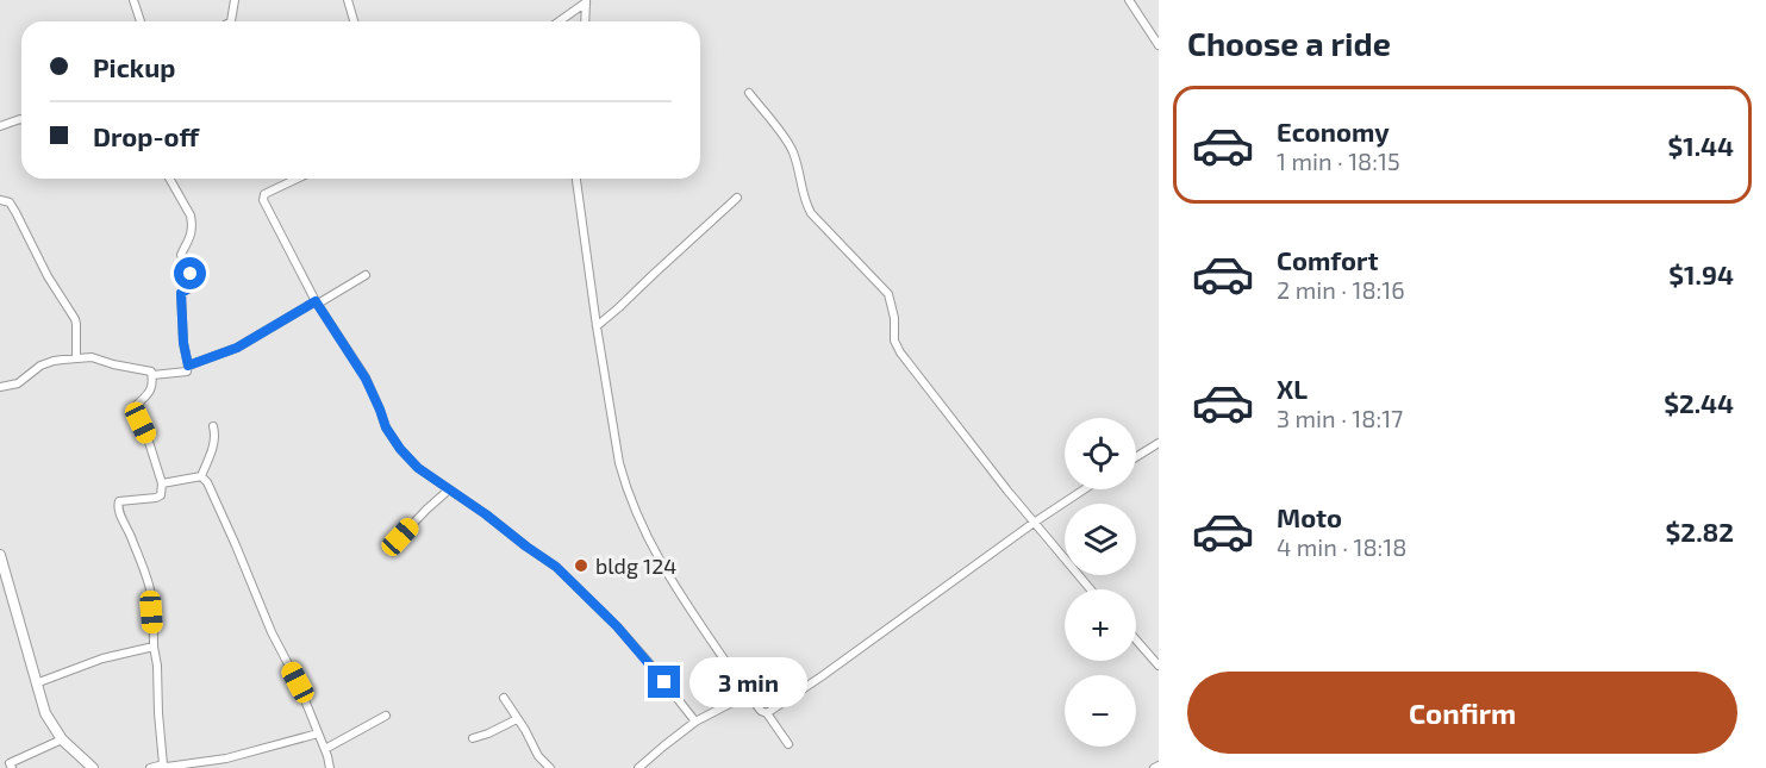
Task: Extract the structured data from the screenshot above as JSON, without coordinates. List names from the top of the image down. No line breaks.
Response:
{"places":["bldg 124"],"page":{"heading":"Choose a ride","banner":["Pickup","Drop-off"],"list":[{"name":"Economy","note":"1 min · 18:15","value":"$1.44"},{"name":"Comfort","note":"2 min · 18:16","value":"$1.94"},{"name":"XL","note":"3 min · 18:17","value":"$2.44"},{"name":"Moto","note":"4 min · 18:18","value":"$2.82"}],"map_buttons":["+","−"],"bubble":"3 min","buttons":"Confirm"}}
